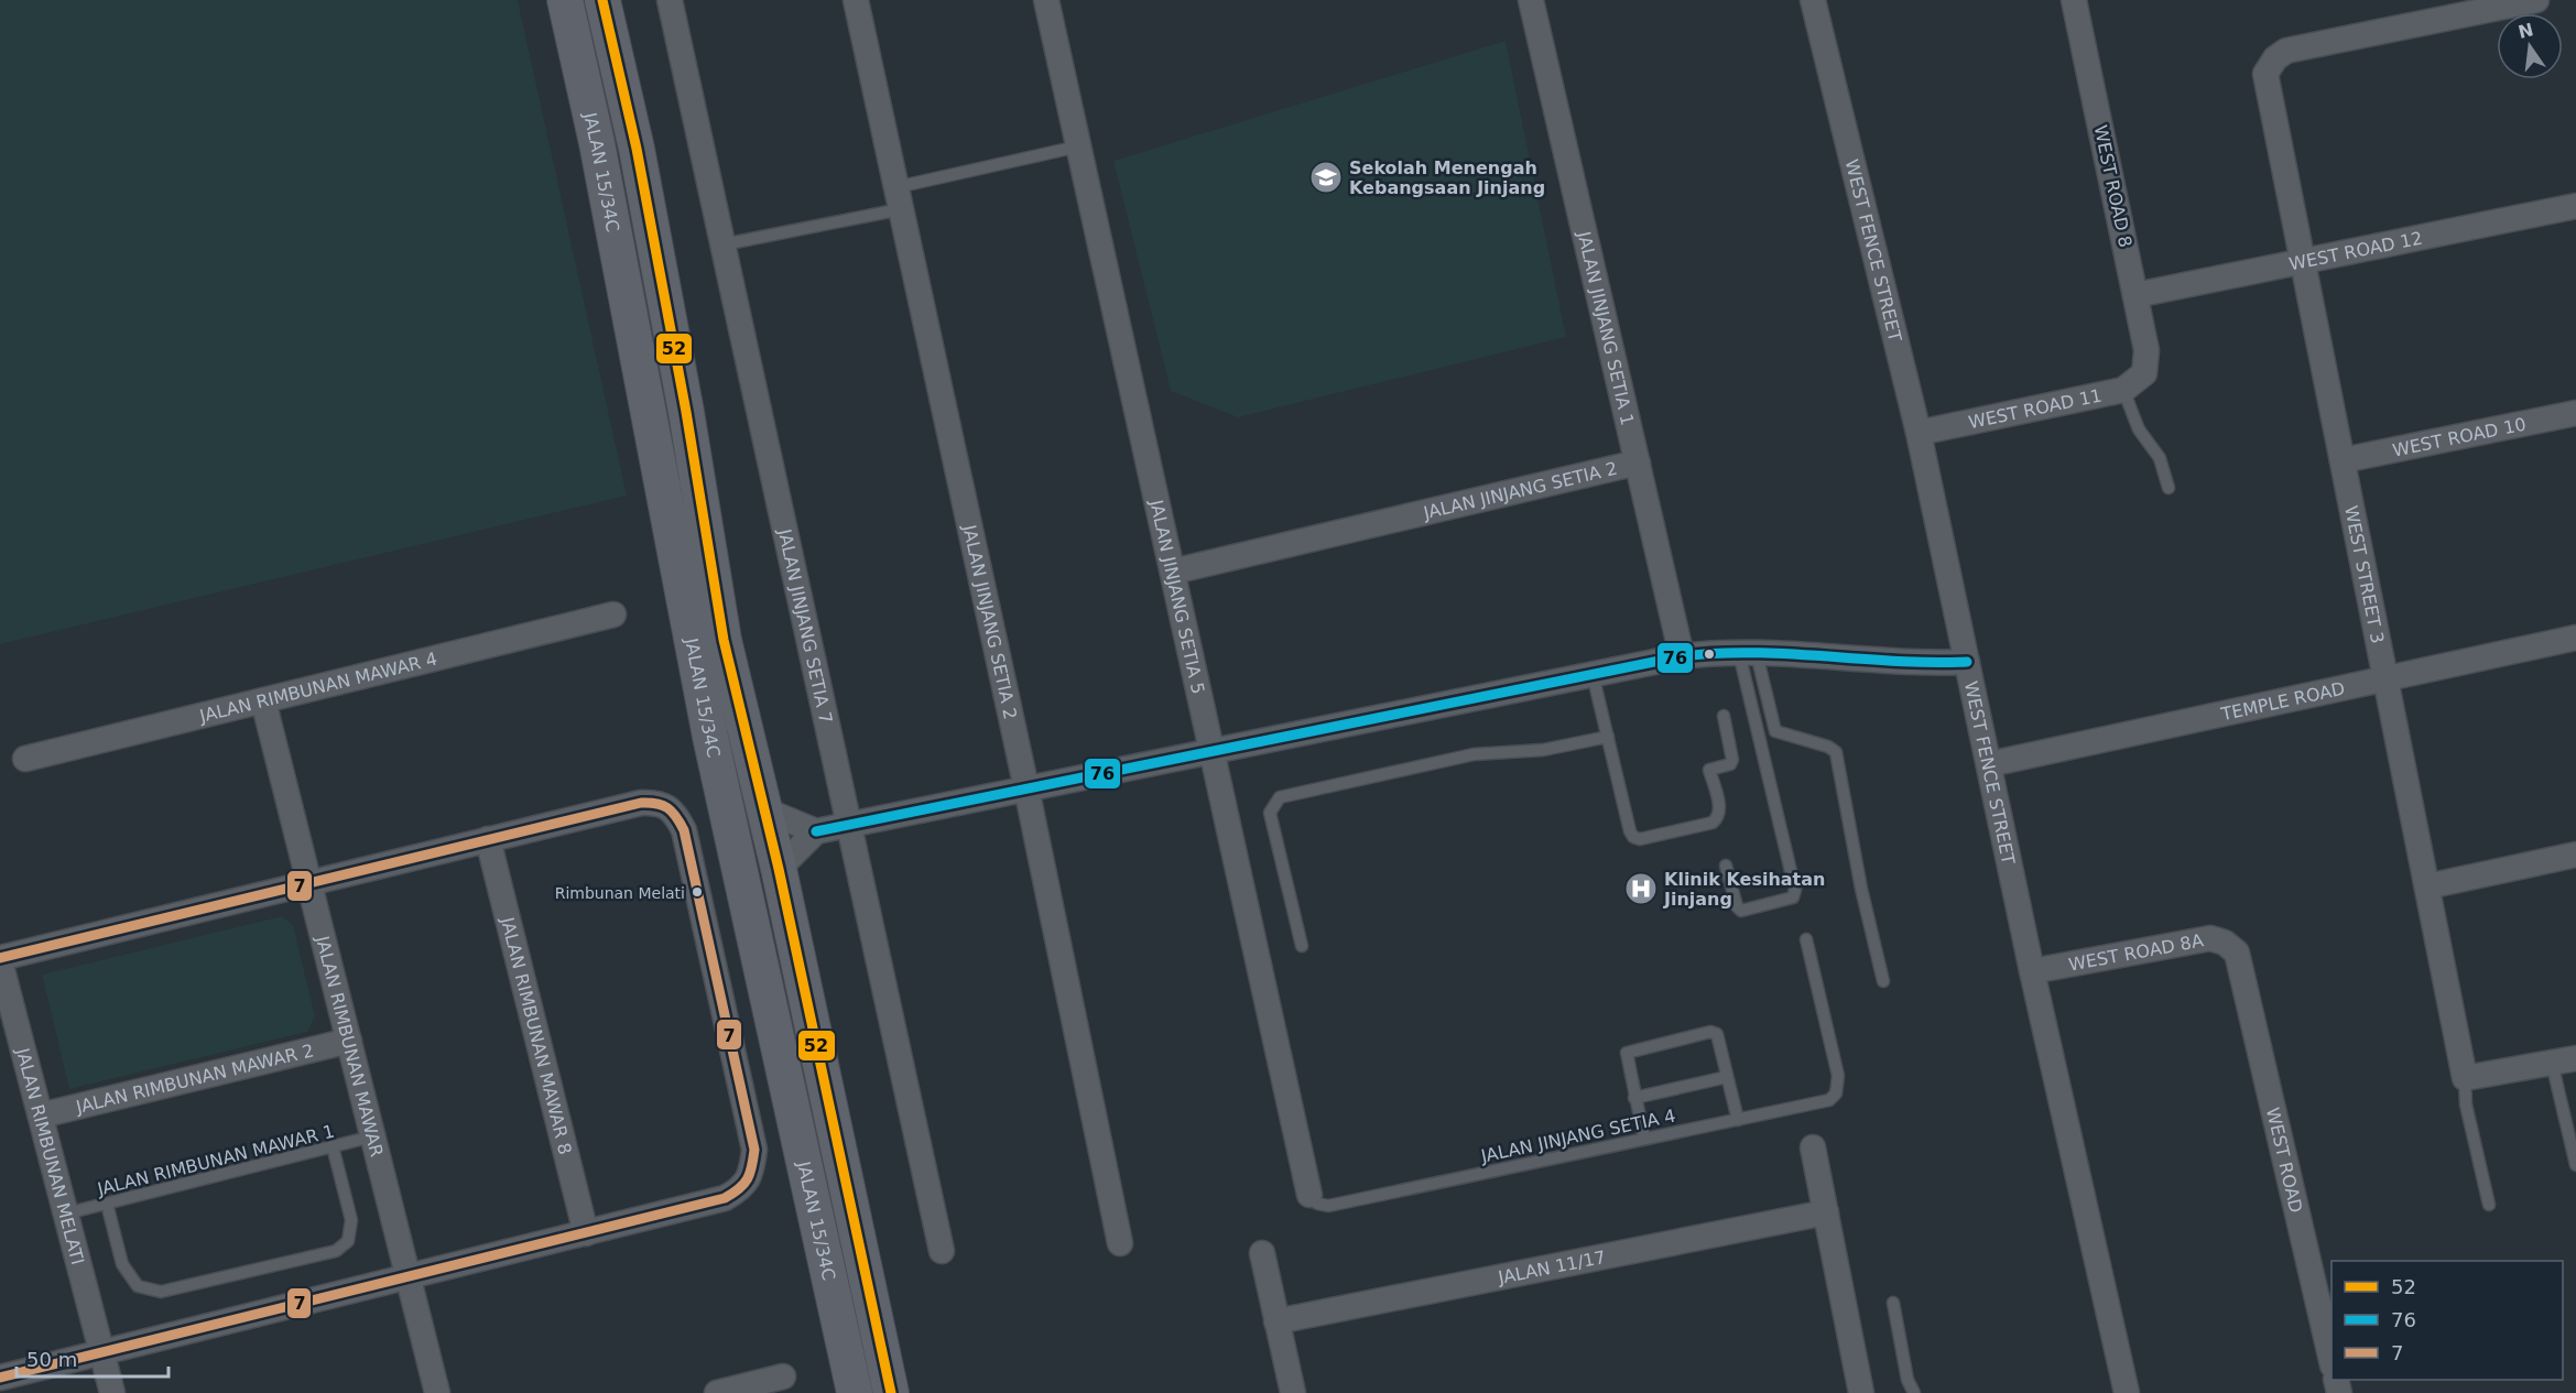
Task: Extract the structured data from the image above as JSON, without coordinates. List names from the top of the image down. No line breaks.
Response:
{"streets":{"street":["JALAN 15/34C","WEST ROAD 8","WEST ROAD 12","WEST FENCE STREET","JALAN JINJANG SETIA 1","WEST ROAD 11","WEST ROAD 10","JALAN JINJANG SETIA 2","WEST STREET 3","JALAN JINJANG SETIA 5","JALAN JINJANG SETIA 7","JALAN RIMBUNAN MAWAR 4","TEMPLE ROAD","WEST ROAD 8A","JALAN RIMBUNAN MAWAR 8","JALAN RIMBUNAN MAWAR","JALAN RIMBUNAN MAWAR 2","JALAN RIMBUNAN MELATI","WEST ROAD","JALAN 11/17"],"lane":["JALAN JINJANG SETIA 4","JALAN RIMBUNAN MAWAR 1"]},"crossings":[["WEST ROAD 8","WEST ROAD 12"],["WEST ROAD 8","WEST ROAD 11"],["WEST ROAD 12","WEST STREET 3"],["WEST FENCE STREET","WEST ROAD 11"],["WEST FENCE STREET","TEMPLE ROAD"],["WEST FENCE STREET","WEST ROAD 8A"],["JALAN JINJANG SETIA 1","JALAN JINJANG SETIA 2"],["WEST ROAD 10","WEST STREET 3"],["JALAN JINJANG SETIA 2","JALAN JINJANG SETIA 5"],["WEST STREET 3","TEMPLE ROAD"],["JALAN JINJANG SETIA 5","JALAN JINJANG SETIA 4"],["JALAN RIMBUNAN MAWAR 4","JALAN RIMBUNAN MAWAR"],["WEST ROAD 8A","WEST ROAD"],["JALAN RIMBUNAN MAWAR","JALAN RIMBUNAN MAWAR 2"],["JALAN RIMBUNAN MAWAR","JALAN RIMBUNAN MAWAR 1"],["JALAN RIMBUNAN MAWAR 2","JALAN RIMBUNAN MELATI"],["JALAN RIMBUNAN MELATI","JALAN RIMBUNAN MAWAR 1"]],"places":{"school or university":["Sekolah Menengah Kebangsaan Jinjang"],"hospital":["Klinik Kesihatan Jinjang"],"other":["Rimbunan Melati"]},"lines":["transit line 52","transit line 76","transit line 7"],"legend":["52","76","7"],"scale_bar":"50 m","north":"top"}
